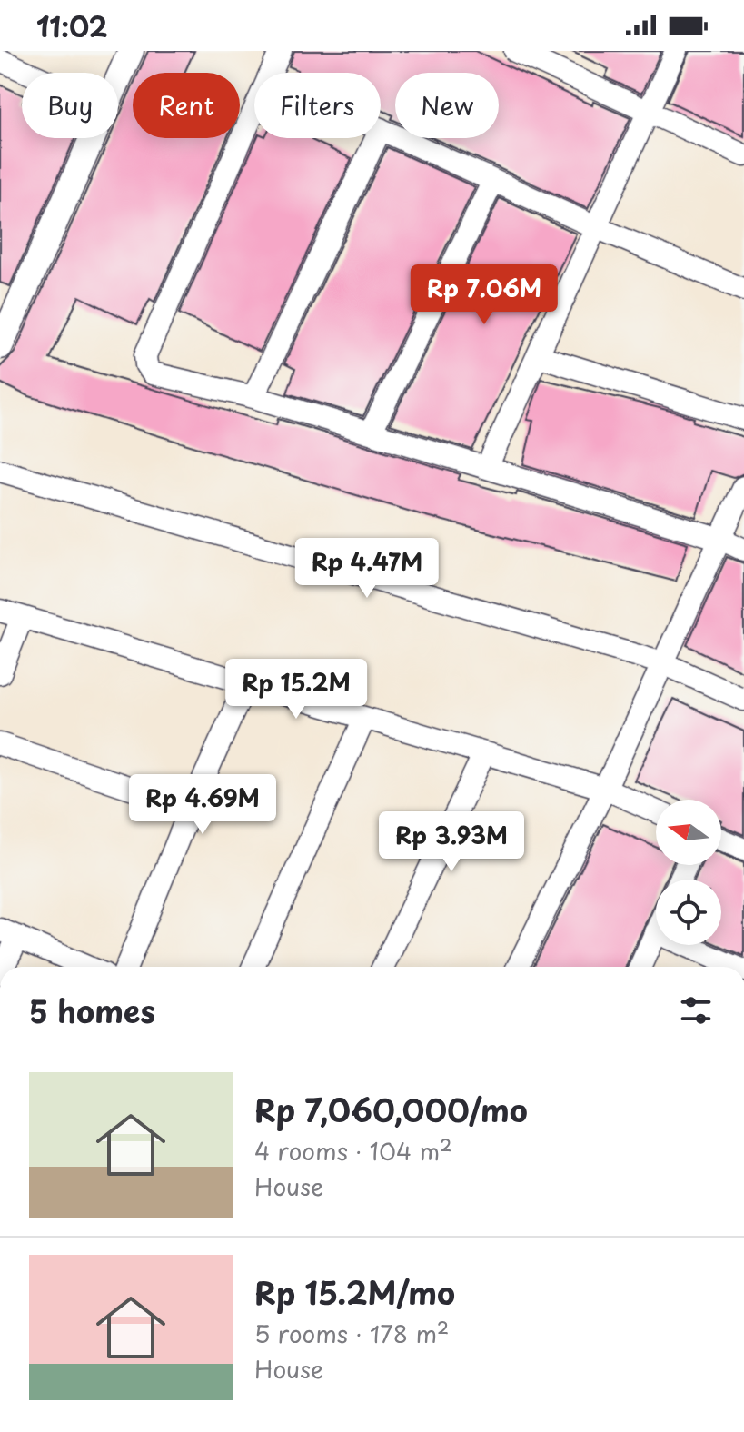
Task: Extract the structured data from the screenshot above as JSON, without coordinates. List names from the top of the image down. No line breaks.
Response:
{"north":"left","page":{"status":"11:02","chip":["Buy","Rent","Filters","New"],"price":["Rp 7.06M","Rp 4.47M","Rp 15.2M","Rp 4.69M","Rp 3.93M"],"heading":"5 homes","list":[{"name":"Rp 7,060,000/mo","note":"4 rooms · 104 m² · House"},{"name":"Rp 15.2M/mo","note":"5 rooms · 178 m² · House"}]}}
